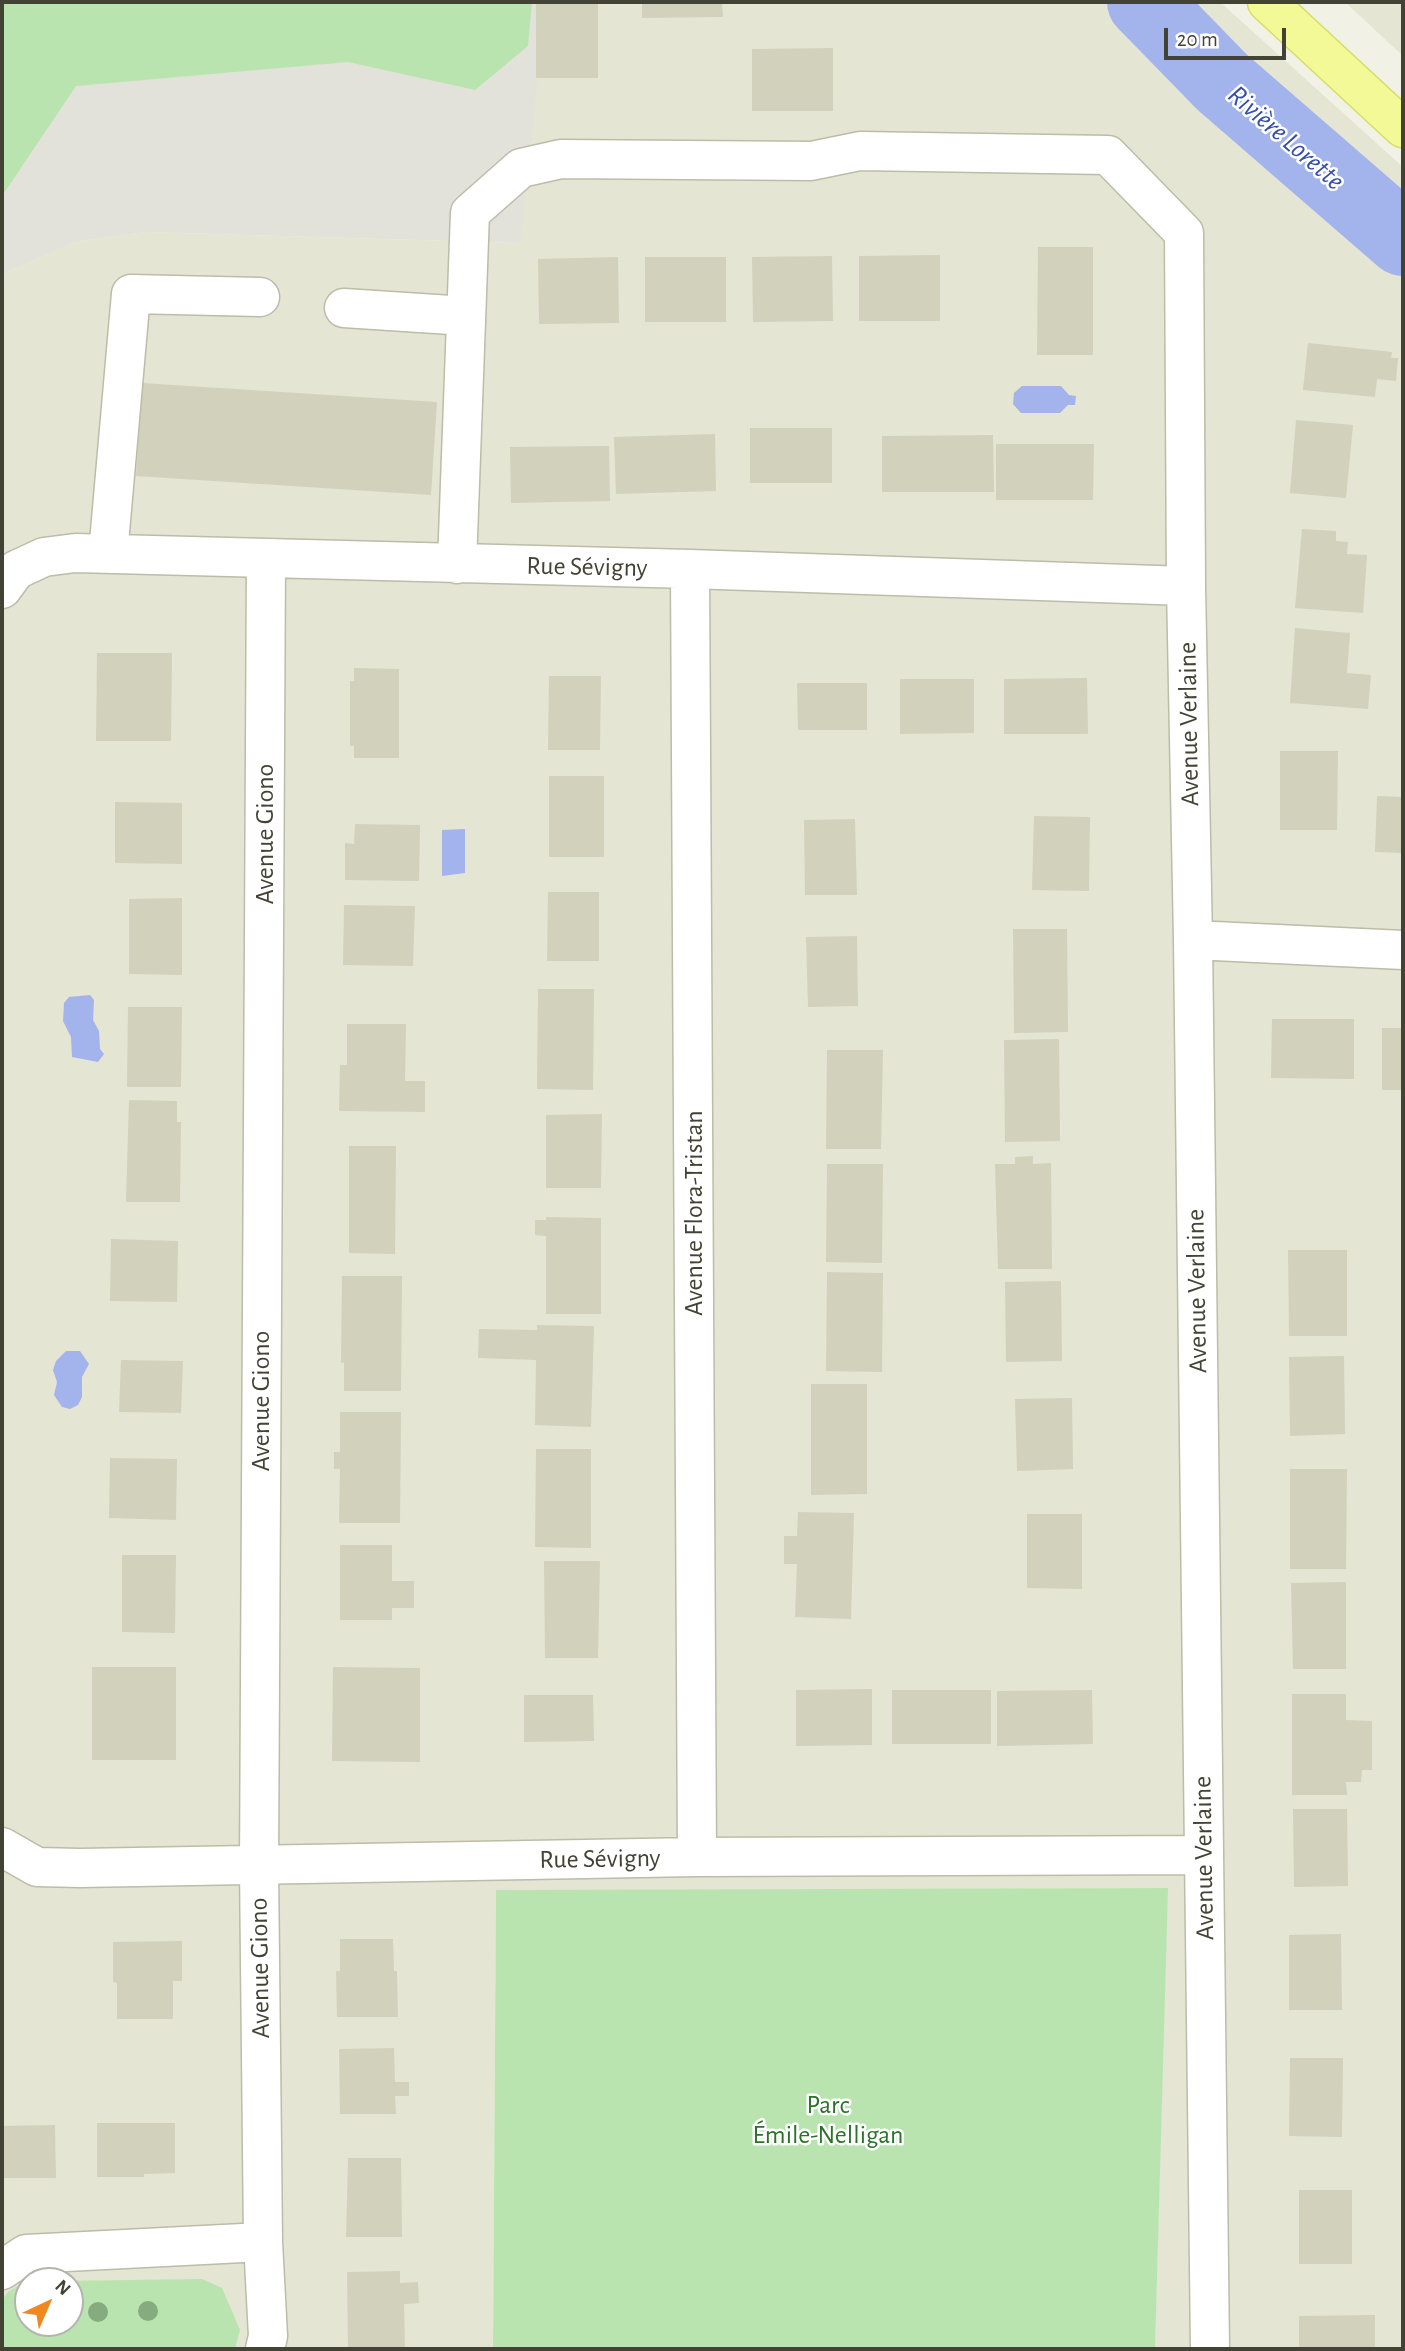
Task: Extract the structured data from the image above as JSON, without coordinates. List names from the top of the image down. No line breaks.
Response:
{"streets":{"street":["Rue Sévigny","Avenue Verlaine","Avenue Giono","Avenue Flora-Tristan"]},"crossings":[["Rue Sévigny","Avenue Verlaine"],["Rue Sévigny","Avenue Giono"],["Rue Sévigny","Avenue Flora-Tristan"]],"water":["Rivière Lorette"],"parks":["Parc Émile-Nelligan"],"scale_bar":"20 m","north":"top right"}
